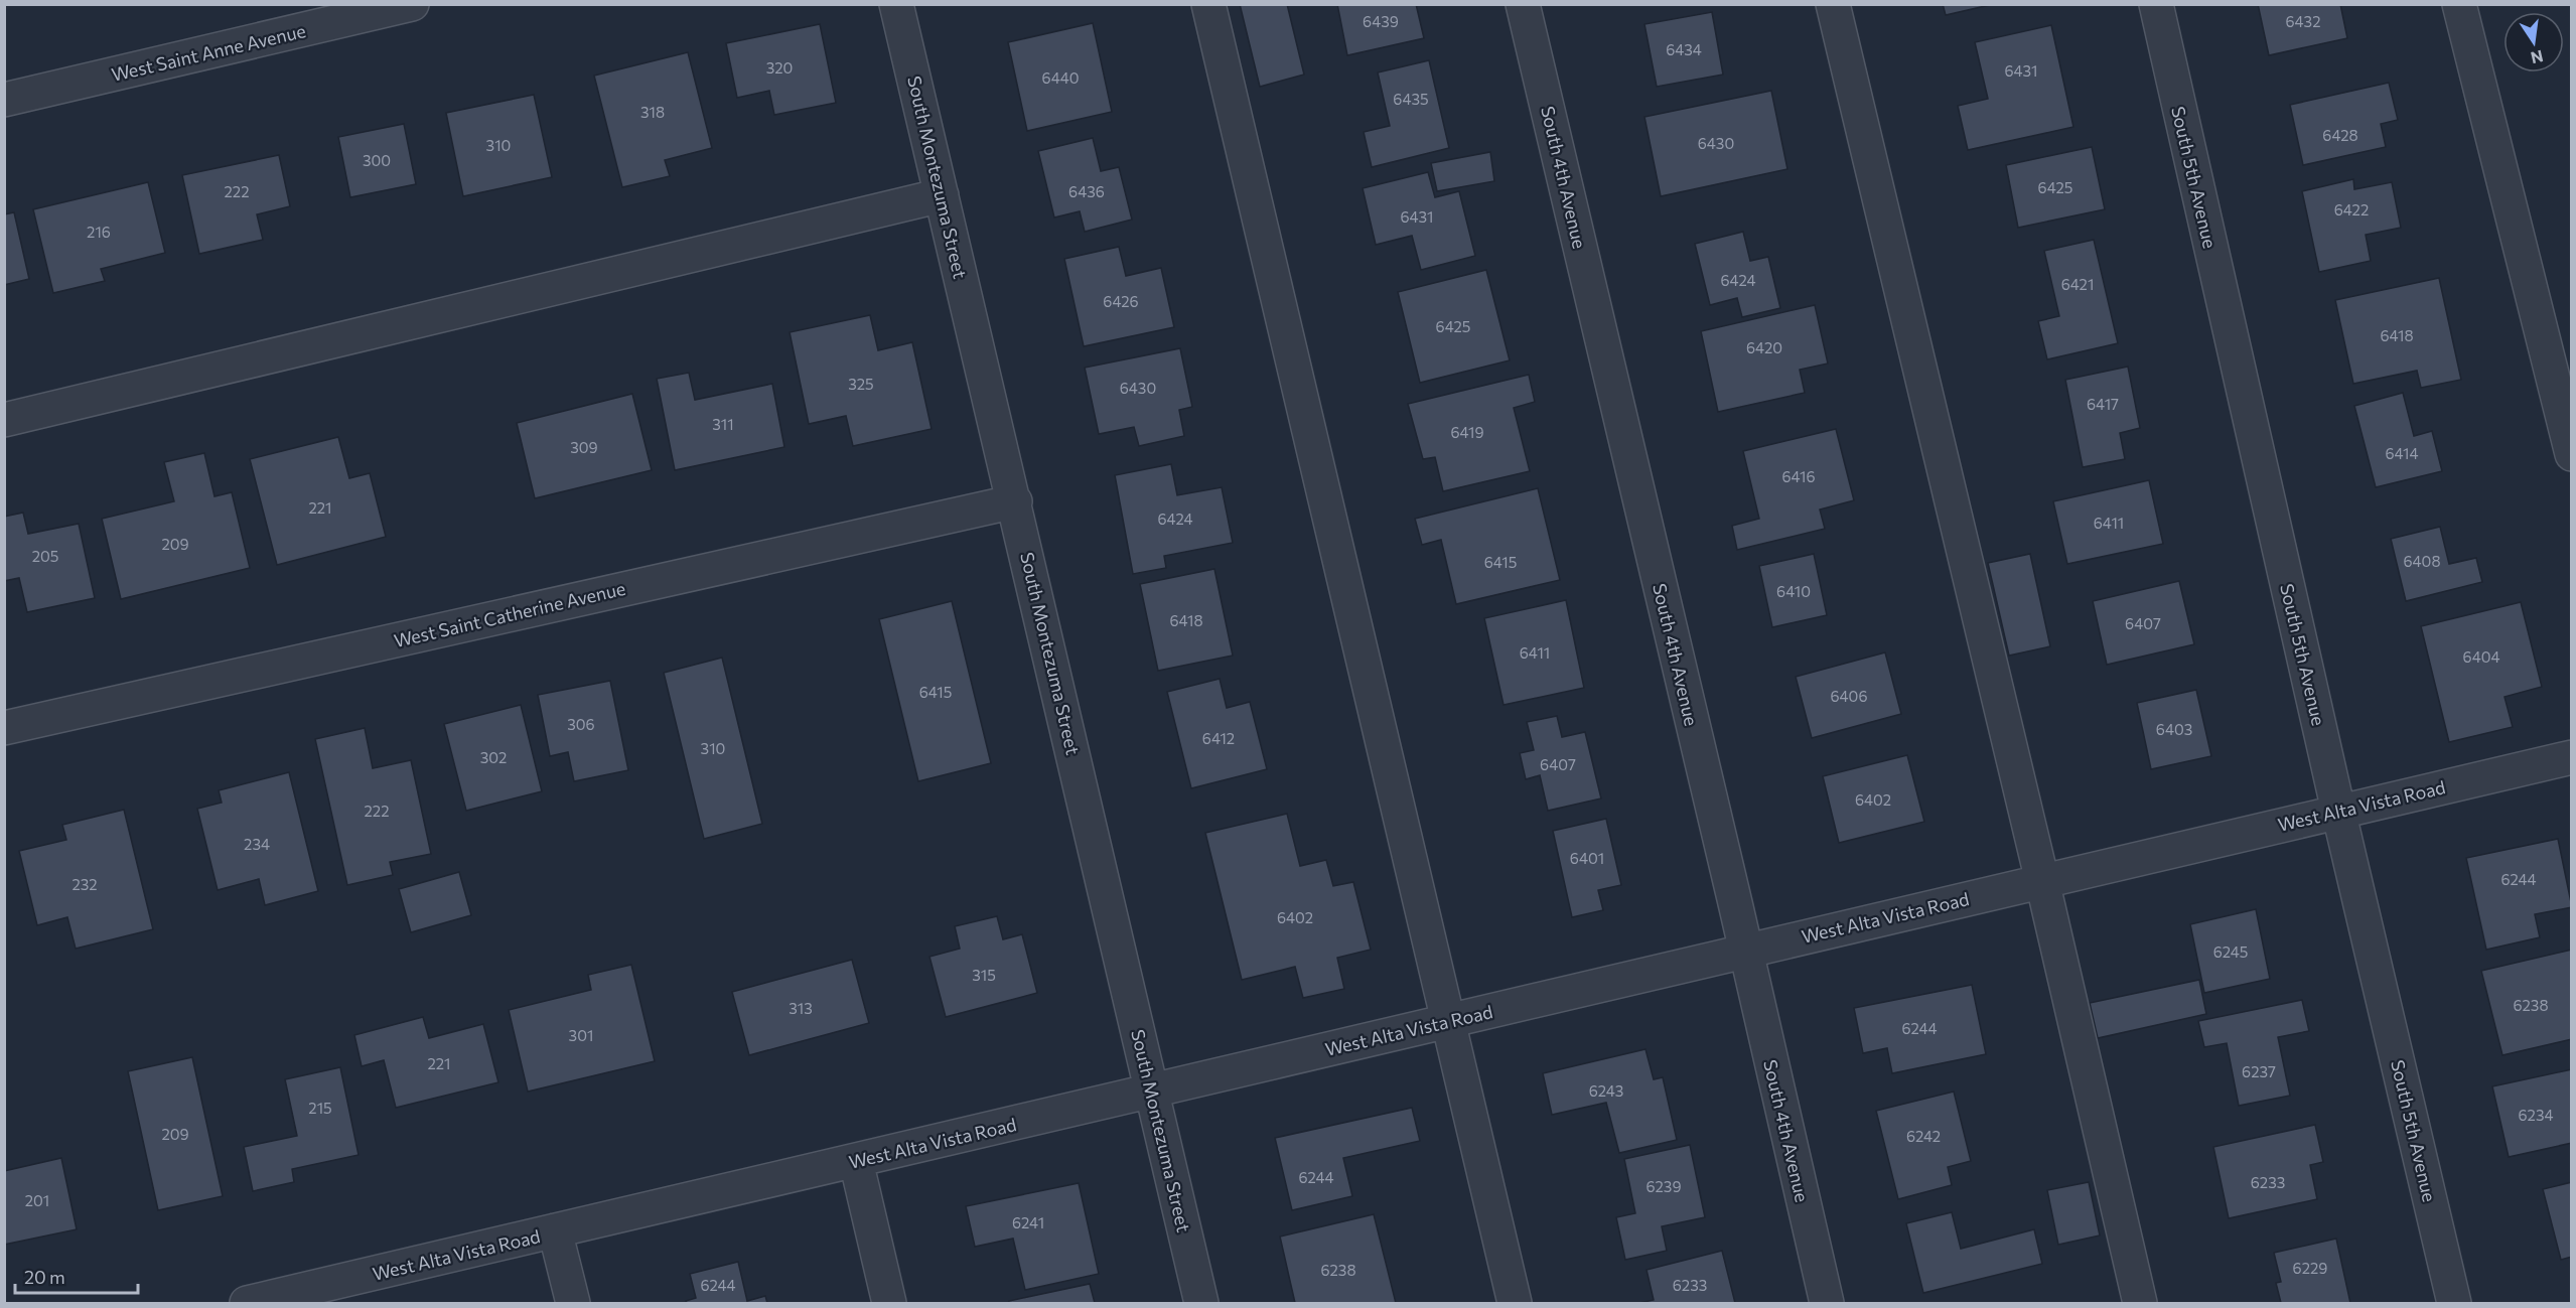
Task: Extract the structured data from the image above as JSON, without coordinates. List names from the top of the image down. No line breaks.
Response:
{"streets":{"street":["West Saint Anne Avenue","South Montezuma Street","South 4th Avenue","South 5th Avenue","West Saint Catherine Avenue","West Alta Vista Road"]},"crossings":[["South Montezuma Street","West Saint Catherine Avenue"],["South Montezuma Street","West Alta Vista Road"],["South 4th Avenue","West Alta Vista Road"],["South 5th Avenue","West Alta Vista Road"]],"house_numbers":["6439","6432","6434","320","6431","6440","6435","318","6428","6430","310","300","6425","222","6436","6422","6431","216","6424","6421","6426","6425","6418","6420","325","6430","6417","311","6419","309","6414","6416","221","6424","6411","209","205","6408","6415","6410","6418","6407","6411","6404","6415","6406","306","6403","6412","310","302","6407","6402","222","234","6401","6244","232","6402","6245","315","6238","313","6244","301","221","6237","6243","215","6234","209","6242","6244","6233","6239","201","6241","6229","6238","6244","6233"],"scale_bar":"20 m","north":"bottom"}
